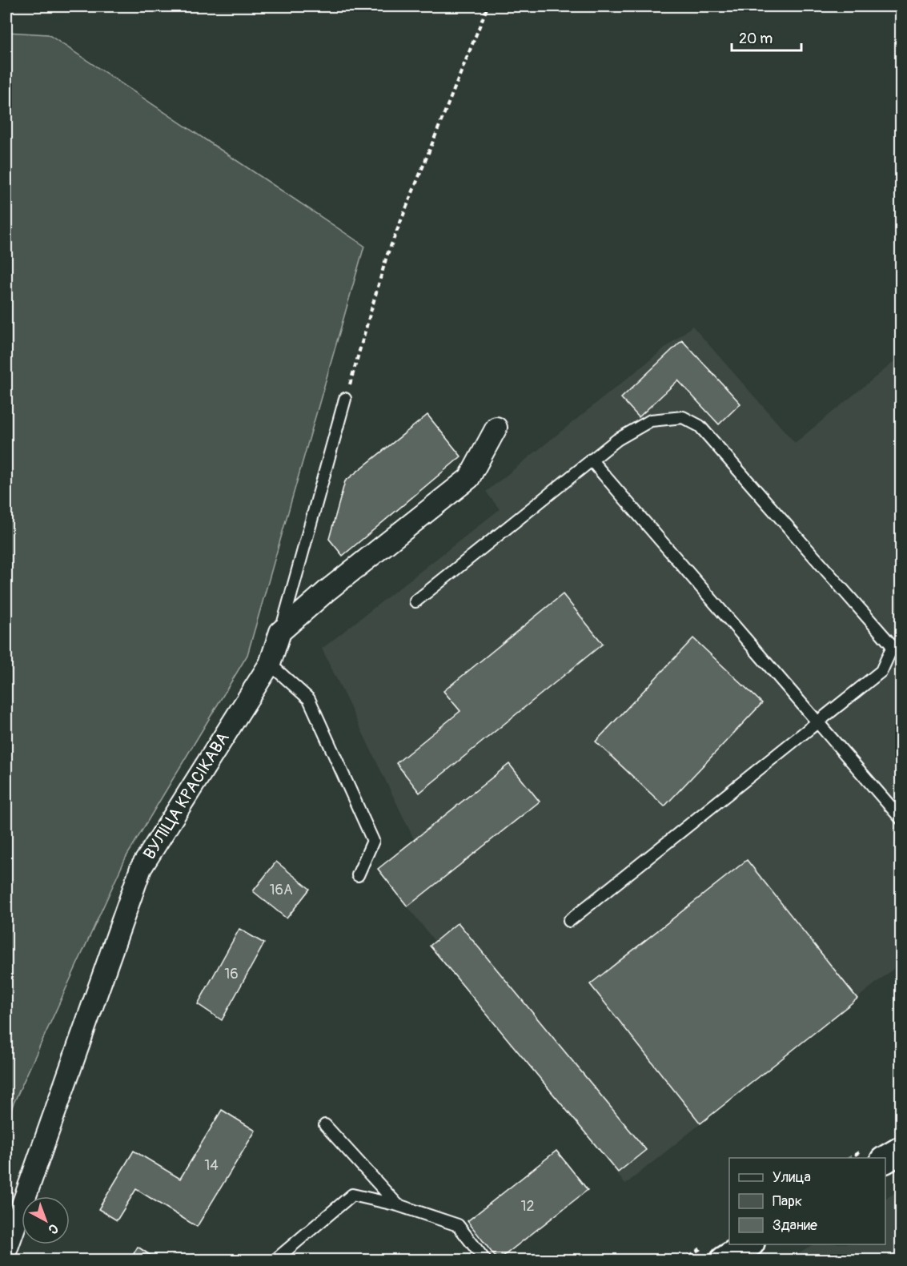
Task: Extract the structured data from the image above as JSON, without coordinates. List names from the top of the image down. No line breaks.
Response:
{"streets":{"street":["ВУЛІЦА КРАСІКАВА"]},"house_numbers":["16А","16","14","12"],"legend":["Улица","Парк","Здание"],"scale_bar":"20 m","north":"bottom right"}
